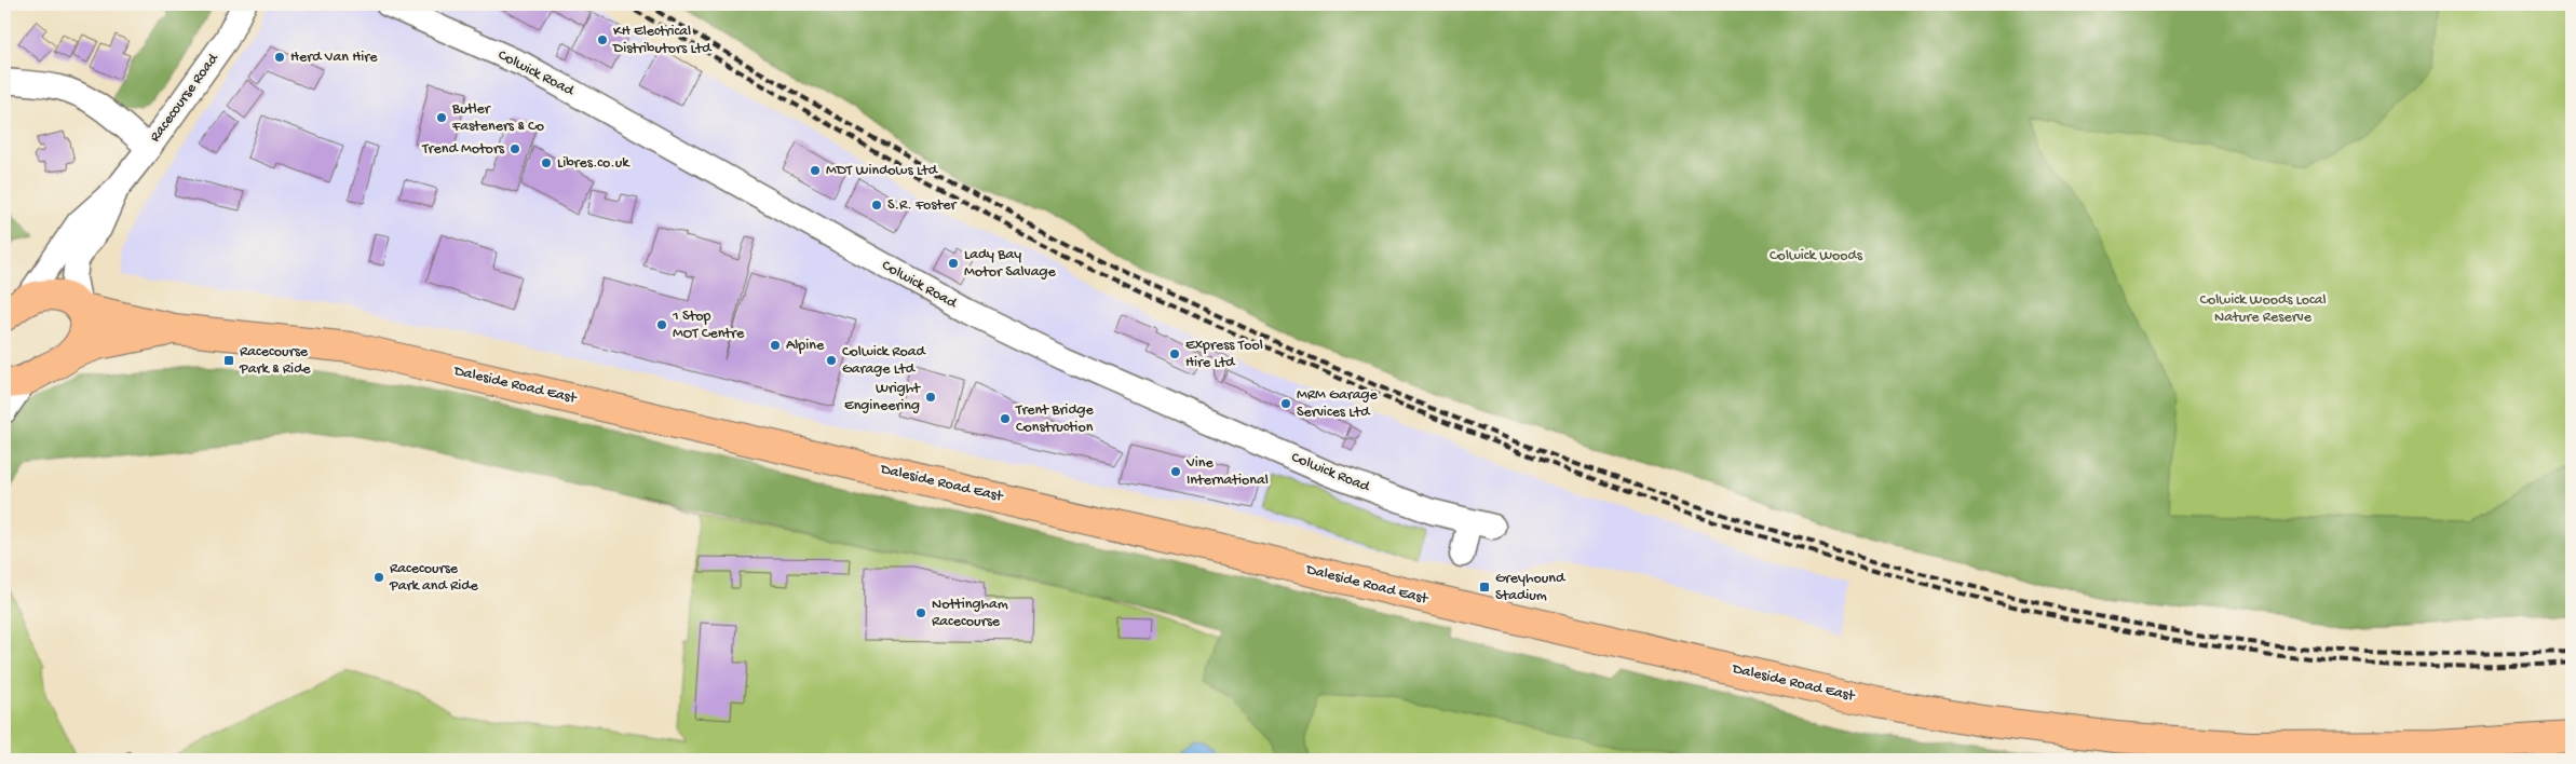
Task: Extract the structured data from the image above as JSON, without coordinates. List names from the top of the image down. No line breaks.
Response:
{"streets":{"main road":["Daleside Road East"],"street":["Colwick Road","Racecourse Road"]},"crossings":[["Racecourse Road","Daleside Road East"]],"parks":["Colwick Woods","Colwick Woods Local Nature Reserve"],"places":{"other":["KH Electrical Distributors Ltd","Herd Van Hire","Butler Fasteners & Co","Trend Motors","Libres.co.uk","MDT Windows Ltd","S.R. Foster","Lady Bay Motor Salvage","1 Stop MOT Centre","Alpine","Express Tool Hire Ltd","Colwick Road Garage Ltd","Wright Engineering","MRM Garage Services Ltd","Trent Bridge Construction","Vine International","Racecourse Park and Ride","Nottingham Racecourse"],"transit":["Racecourse Park & Ride","Greyhound Stadium"]}}
